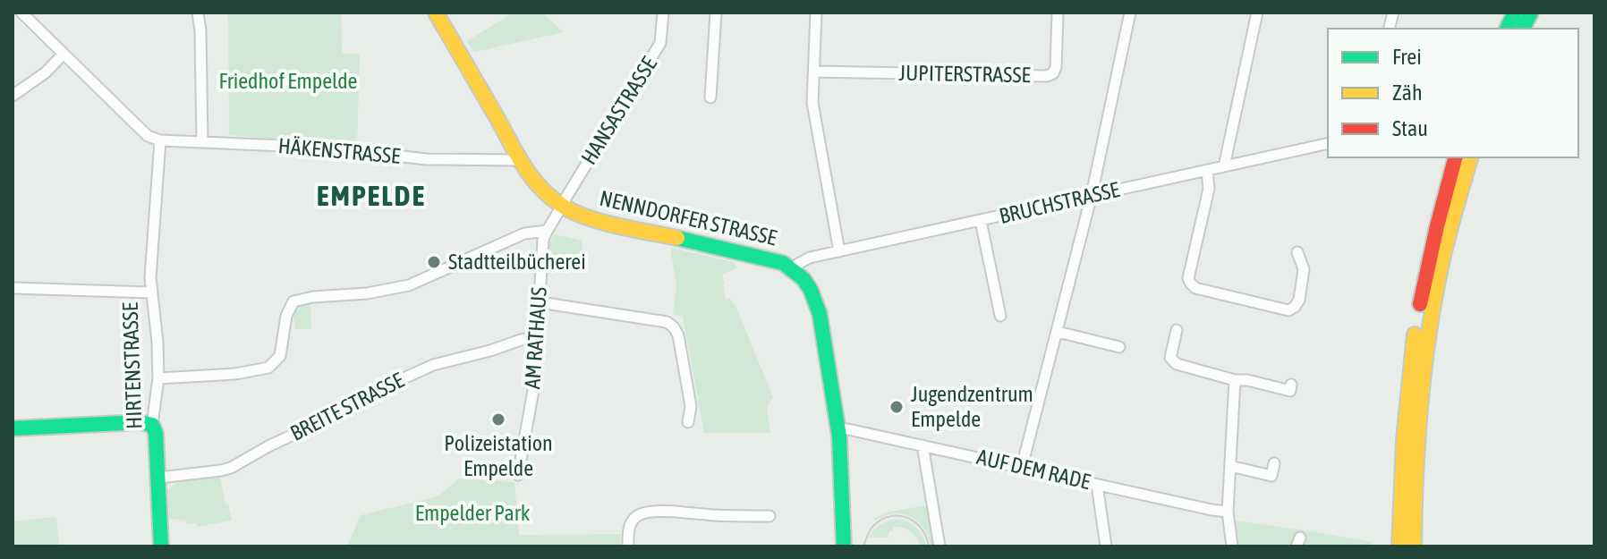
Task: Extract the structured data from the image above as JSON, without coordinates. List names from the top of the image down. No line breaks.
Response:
{"streets":{"main road":["NENNDORFER STRASSE","HIRTENSTRASSE"],"street":["JUPITERSTRASSE","HANSASTRASSE","HÄKENSTRASSE","BRUCHSTRASSE","AM RATHAUS","BREITE STRASSE","AUF DEM RADE"]},"crossings":[["HANSASTRASSE","NENNDORFER STRASSE"],["HANSASTRASSE","AM RATHAUS"],["HÄKENSTRASSE","NENNDORFER STRASSE"],["HÄKENSTRASSE","HIRTENSTRASSE"],["BRUCHSTRASSE","NENNDORFER STRASSE"],["NENNDORFER STRASSE","AM RATHAUS"],["NENNDORFER STRASSE","AUF DEM RADE"],["AM RATHAUS","BREITE STRASSE"],["HIRTENSTRASSE","BREITE STRASSE"]],"districts":["EMPELDE"],"parks":["Friedhof Empelde","Empelder Park"],"places":["Stadtteilbücherei","Jugendzentrum Empelde","Polizeistation Empelde"],"legend":["Frei","Zäh","Stau"]}
